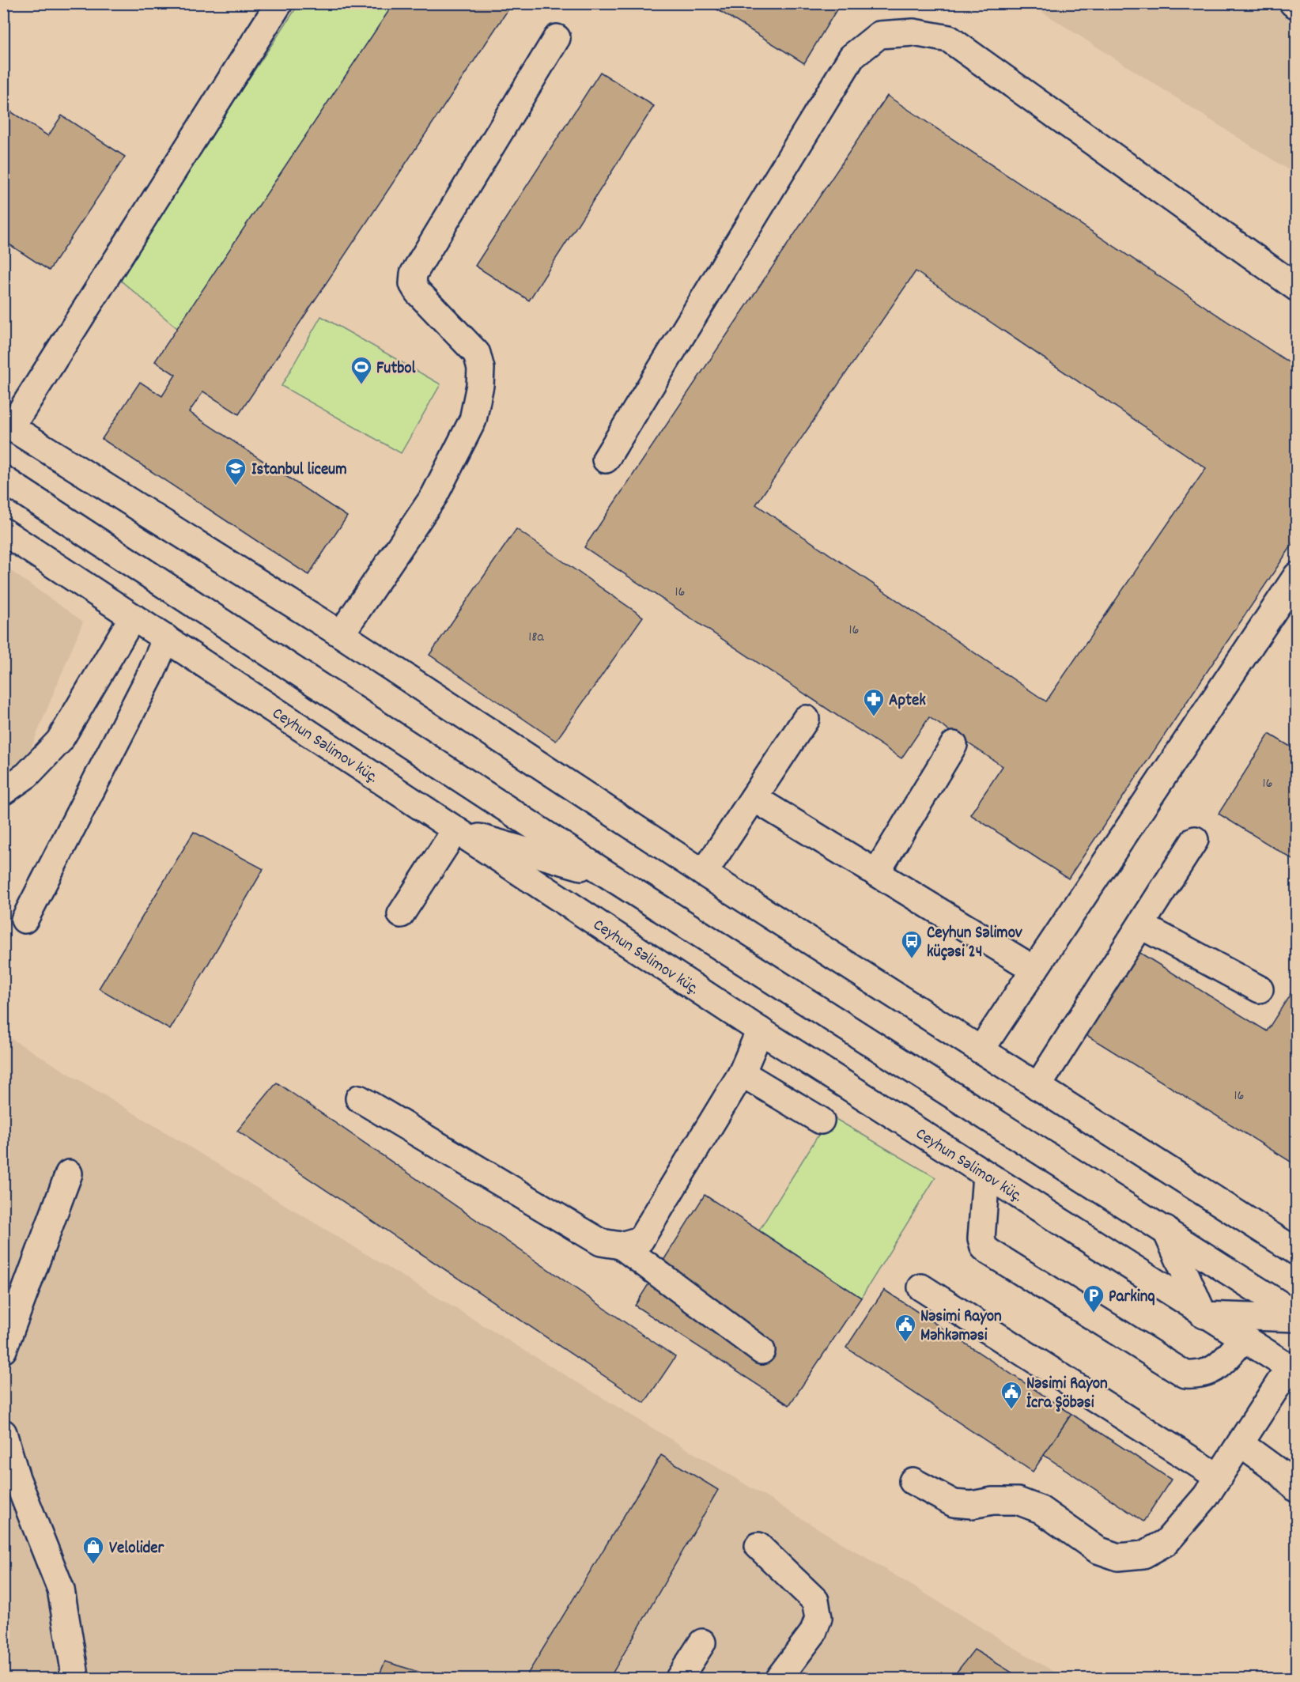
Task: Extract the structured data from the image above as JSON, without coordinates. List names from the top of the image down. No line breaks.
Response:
{"streets":{"main road":["Ceyhun Səlimov küç."]},"places":{"sports":["Futbol"],"school or university":["Istanbul liceum"],"pharmacy":["Aptek"],"bus stop":["Ceyhun Səlimov küçəsi 24"],"parking":["Parkinq"],"public building":["Nəsimi Rayon Məhkəməsi","Nəsimi Rayon İcra Şöbəsi"],"shop":["Velolider"]},"house_numbers":["16","16","18a","16","16"]}
